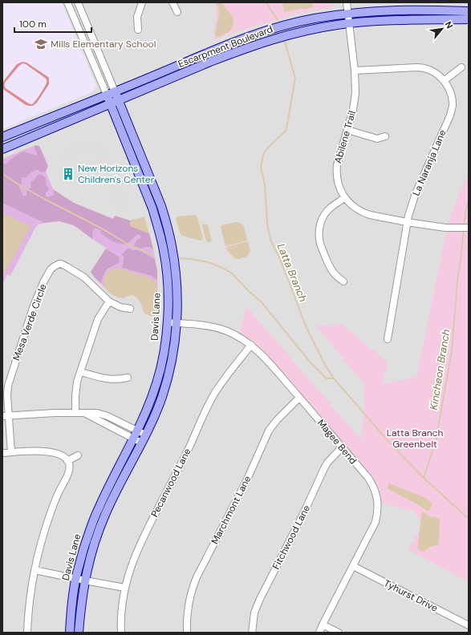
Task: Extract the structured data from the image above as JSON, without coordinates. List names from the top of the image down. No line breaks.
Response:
{"streets":{"main road":["Escarpment Boulevard","Davis Lane"],"street":["Abilene Trail","La Naranja Lane","Mesa Verde Circle","Magee Bend","Pecanwood Lane","Marchmont Lane","Fitchwood Lane","Tyhurst Drive"]},"crossings":[["Escarpment Boulevard","Abilene Trail"],["Escarpment Boulevard","Davis Lane"],["Abilene Trail","La Naranja Lane"],["Davis Lane","Magee Bend"],["Magee Bend","Pecanwood Lane"],["Magee Bend","Marchmont Lane"],["Magee Bend","Fitchwood Lane"],["Magee Bend","Tyhurst Drive"]],"water":["Latta Branch","Kincheon Branch"],"parks":["Latta Branch Greenbelt"],"places":{"school or university":["Mills Elementary School"],"building":["New Horizons Children's Center"]},"scale_bar":"100 m","north":"top right"}
